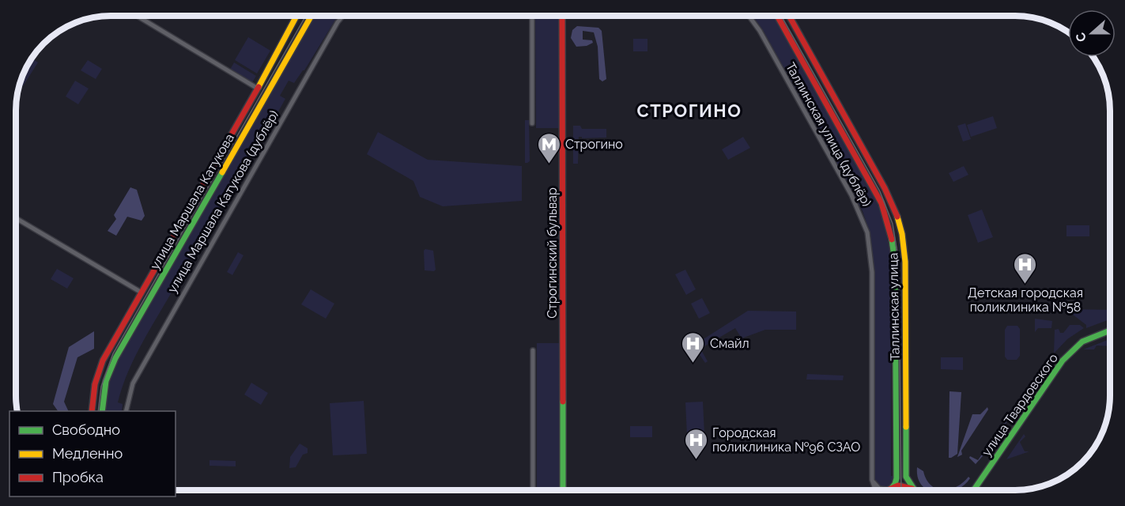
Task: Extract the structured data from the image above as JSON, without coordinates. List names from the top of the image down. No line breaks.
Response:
{"streets":{"main road":["улица Маршала Катукова","Строгинский бульвар","Таллинская улица","улица Твардовского"],"street":["Таллинская улица (дублёр)","улица Маршала Катукова (дублёр)"]},"districts":["СТРОГИНО"],"places":{"metro station":["Строгино"],"hospital":["Детская городская поликлиника №58","Смайл","Городская поликлиника №96 СЗАО"]},"legend":["Свободно","Медленно","Пробка"],"north":"left"}
